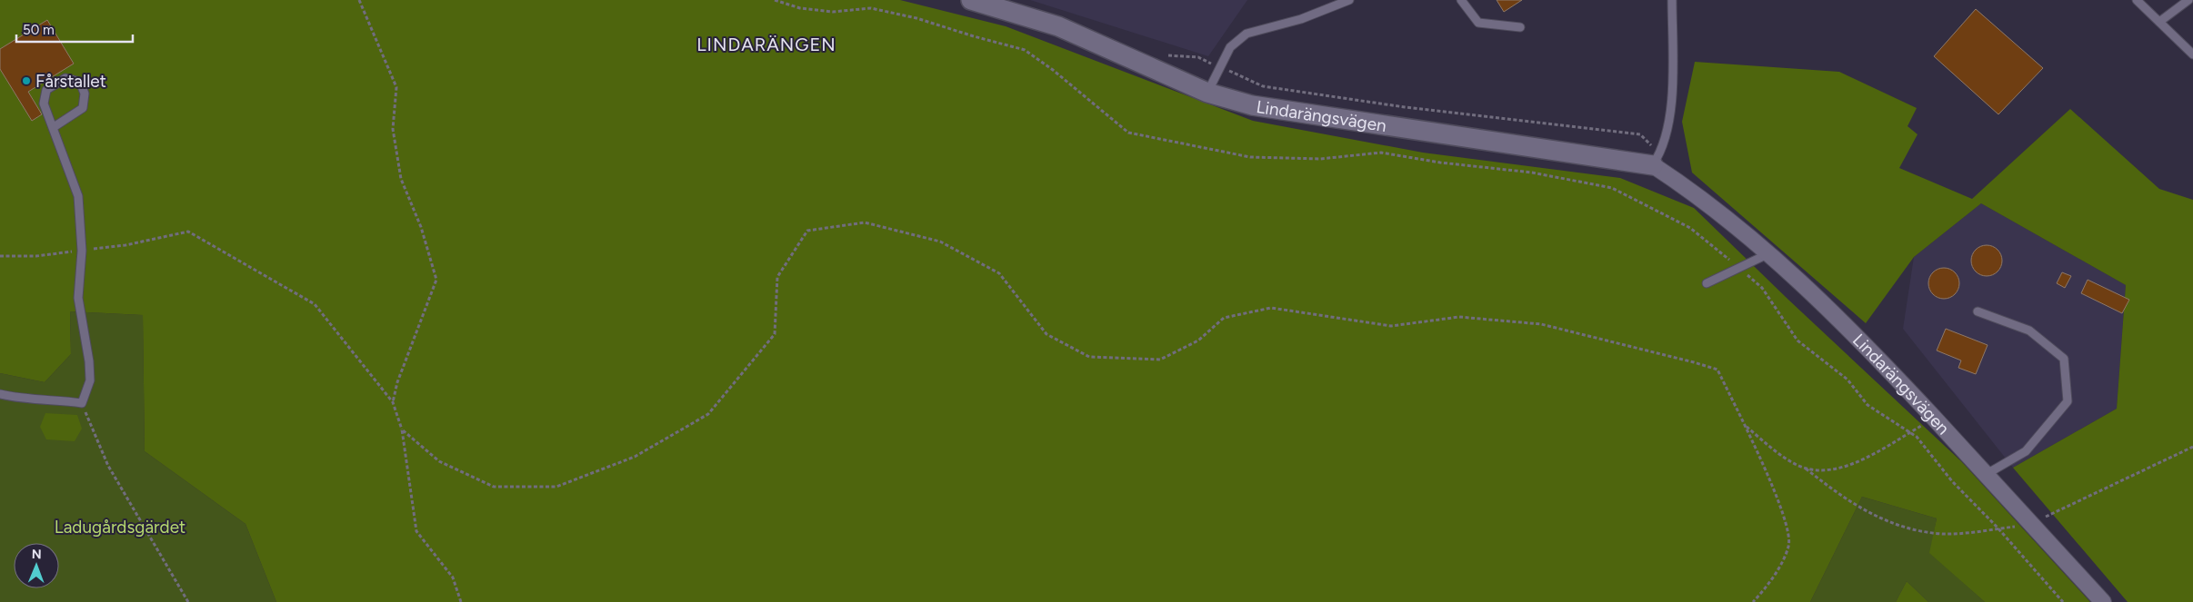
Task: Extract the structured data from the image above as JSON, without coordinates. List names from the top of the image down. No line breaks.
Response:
{"streets":{"street":["Lindarängsvägen"]},"districts":["LINDARÄNGEN"],"parks":["Ladugårdsgärdet"],"places":["Fårstallet"],"scale_bar":"50 m","north":"top"}
